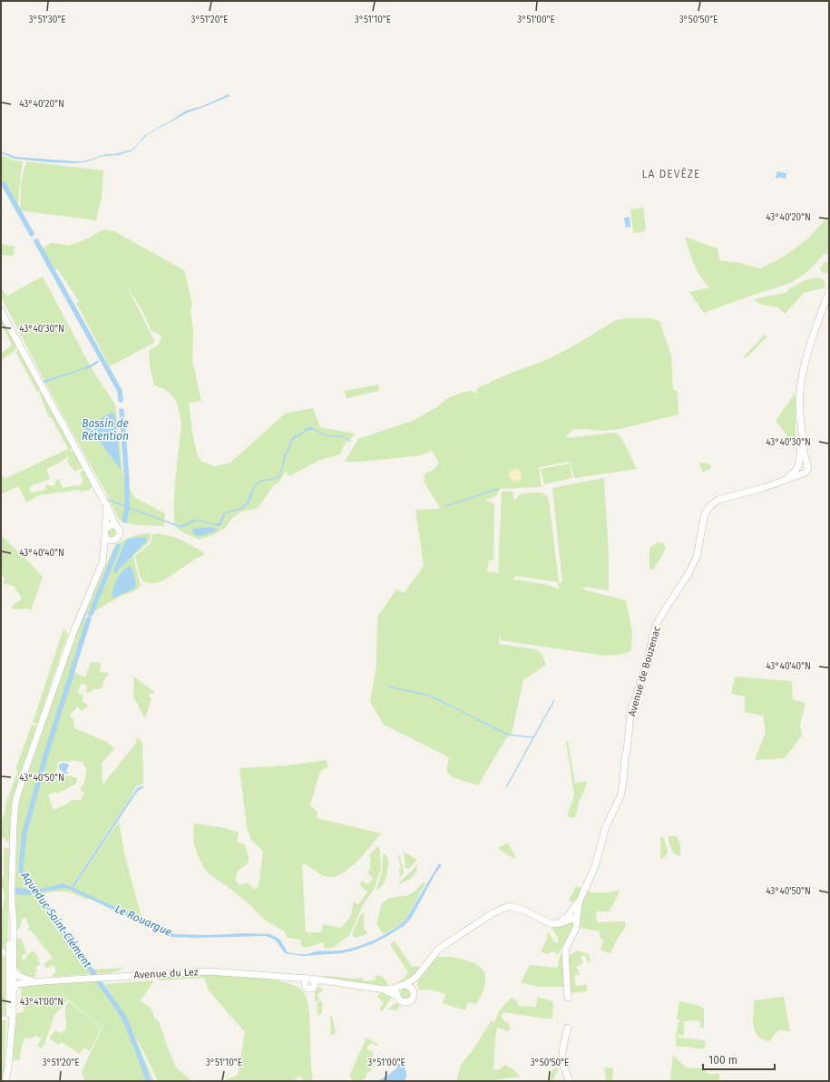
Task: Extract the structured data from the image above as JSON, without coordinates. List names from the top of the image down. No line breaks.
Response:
{"streets":{"street":["Avenue de Bouzenac","Avenue du Lez"]},"districts":["LA DEVÈZE"],"water":["Bassin de Rétention","Aqueduc Saint-Clément","Le Rouargue"],"scale_bar":"100 m","coordinates":["3°51'30\"E","3°51'20\"E","3°51'10\"E","3°51'00\"E","3°50'50\"E","43°40'20\"N","43°40'30\"N","43°40'40\"N","43°40'50\"N","43°41'00\"N"]}
